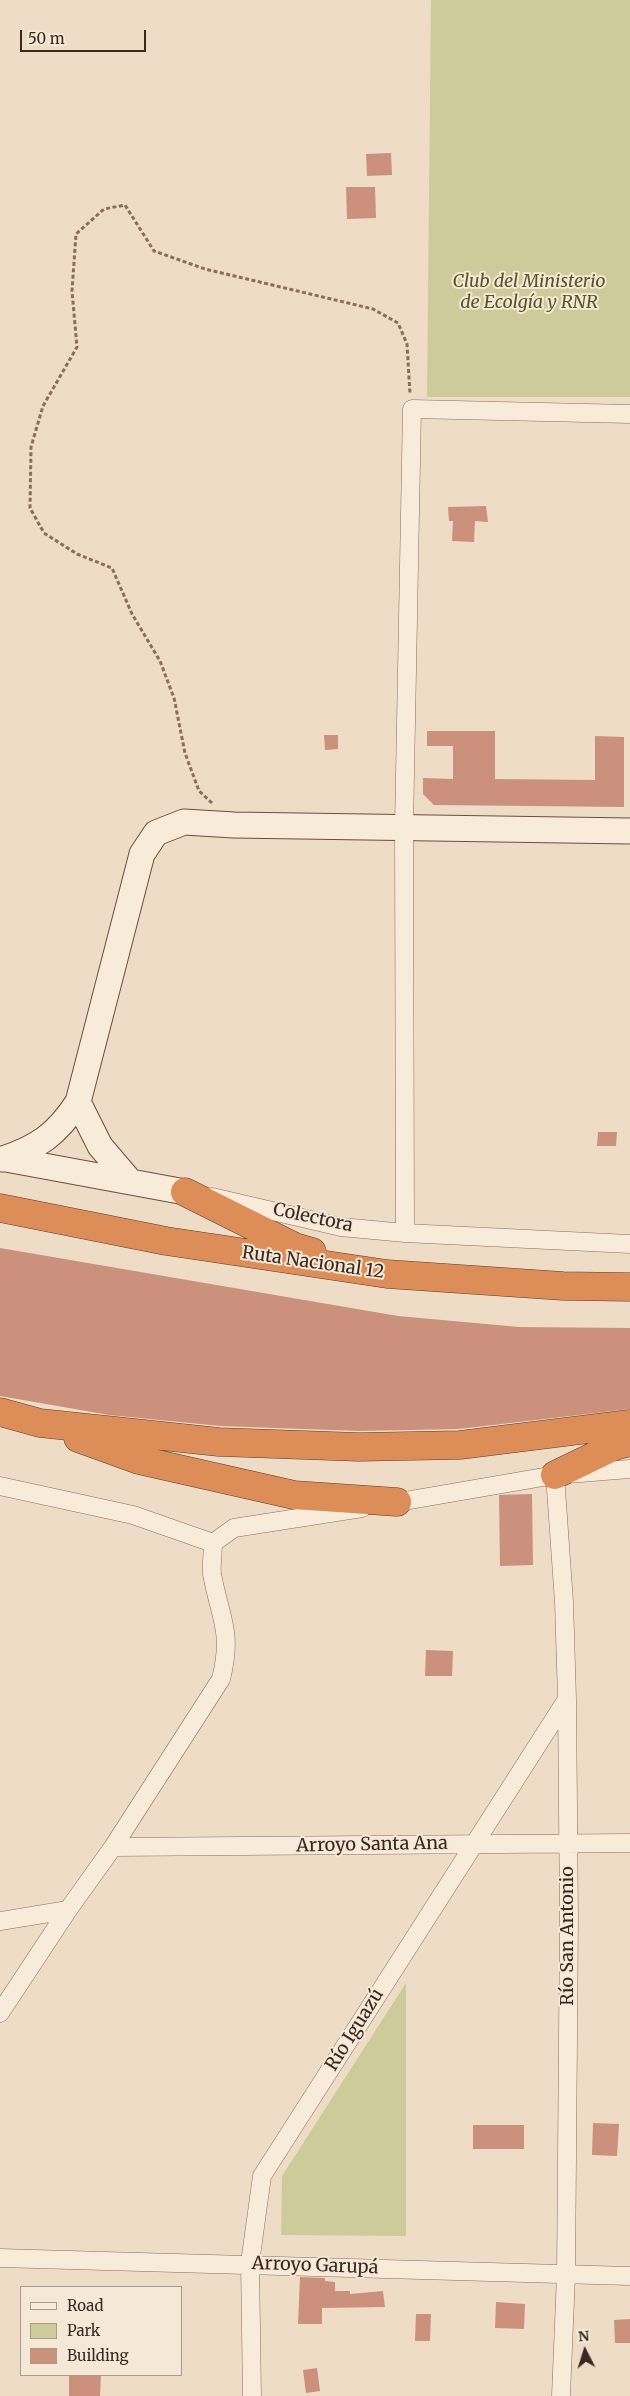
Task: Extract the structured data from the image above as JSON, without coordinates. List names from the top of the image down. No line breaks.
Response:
{"streets":{"highway":["Ruta Nacional 12"],"main road":["Colectora"],"street":["Arroyo Santa Ana","Río San Antonio","Río Iguazú","Arroyo Garupá"]},"crossings":[["Arroyo Santa Ana","Río San Antonio"],["Arroyo Santa Ana","Río Iguazú"],["Río San Antonio","Río Iguazú"],["Río San Antonio","Arroyo Garupá"],["Río Iguazú","Arroyo Garupá"]],"parks":["Club del Ministerio de Ecolgía y RNR"],"legend":["Road","Park","Building"],"scale_bar":"50 m","north":"top"}
